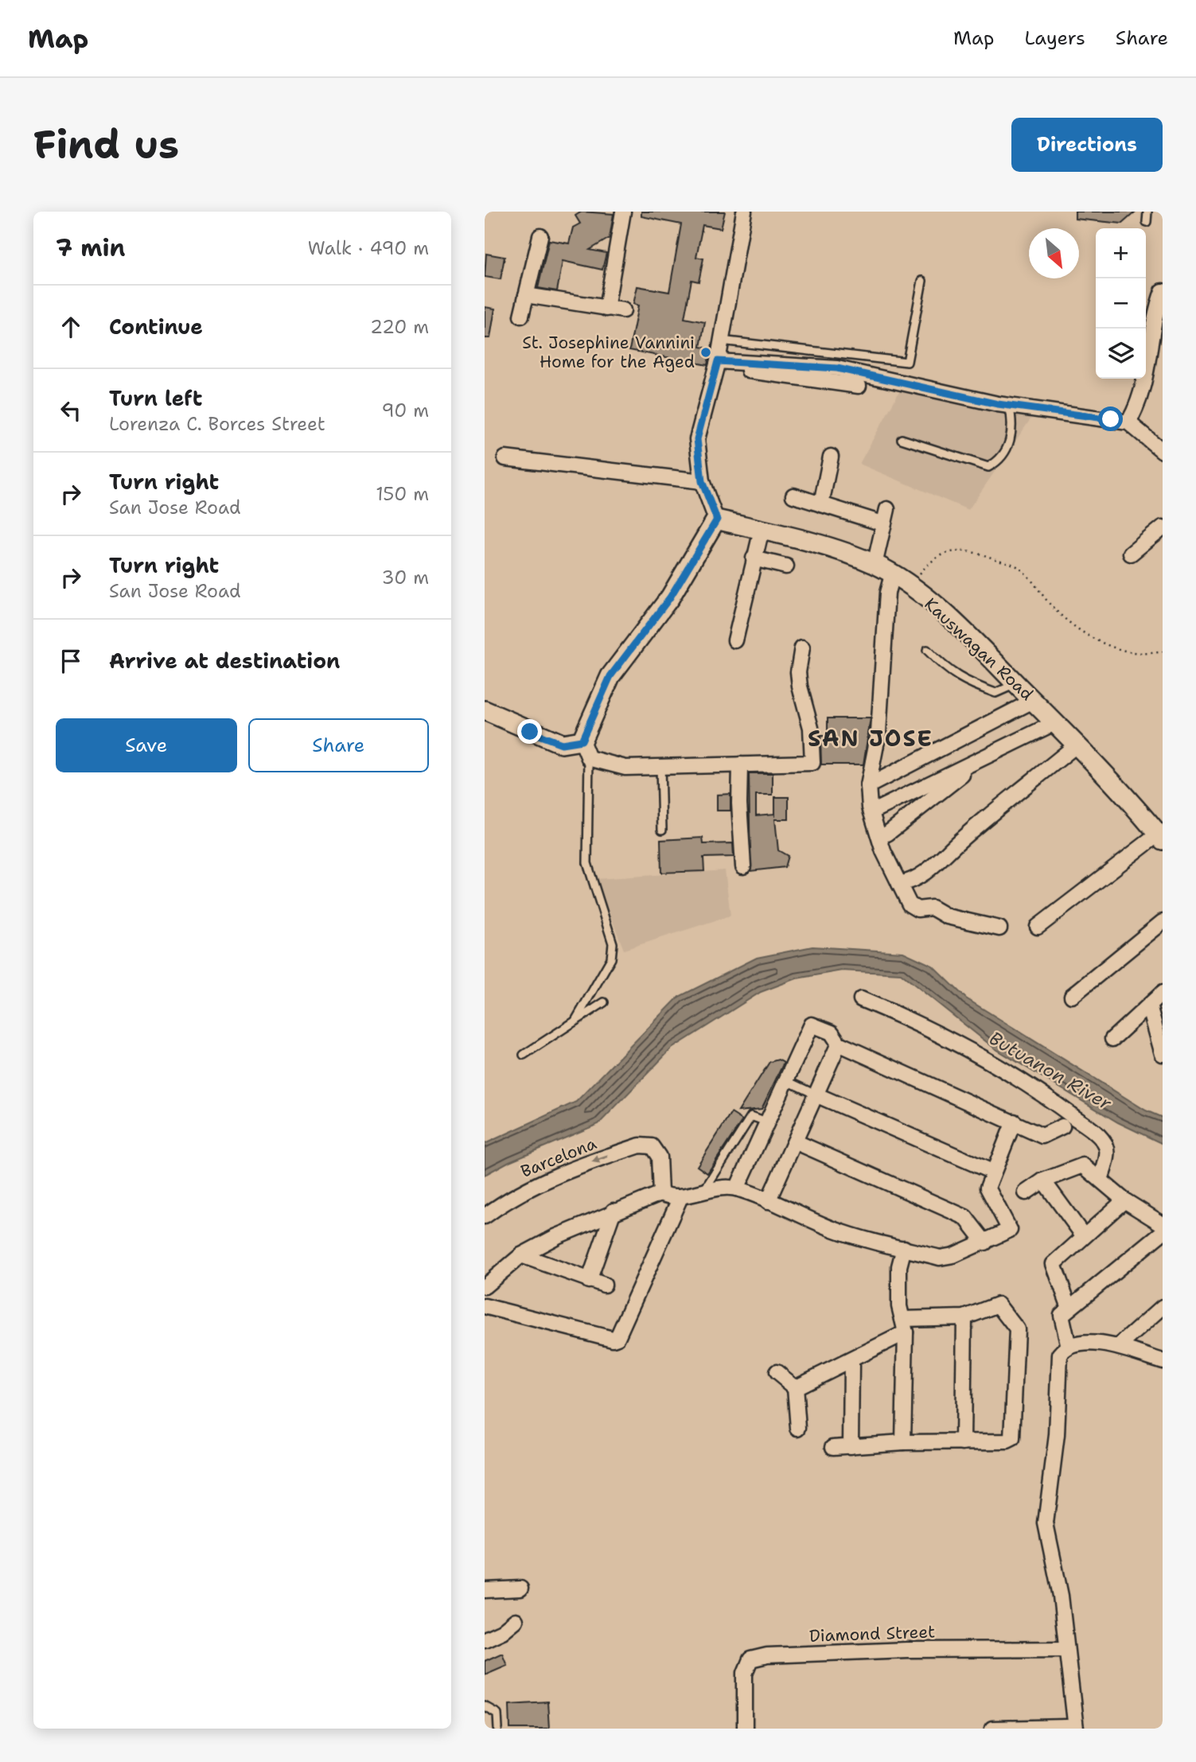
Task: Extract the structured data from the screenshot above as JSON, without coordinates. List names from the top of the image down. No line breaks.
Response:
{"streets":{"street":["Kauswagan Road","Barcelona","Diamond Street"]},"districts":["SAN JOSE"],"water":["Butuanon River"],"places":["St. Josephine Vannini Home for the Aged"],"north":"bottom right","page":{"header":"Map","nav":["Map","Layers","Share"],"buttons":["Directions",["Save","Share"]],"title":"Find us","heading":["7 min","Walk · 490 m"],"map_buttons":["+","−"],"list":[["Continue","220 m"],["Turn left","Lorenza C. Borces Street","90 m"],["Turn right","San Jose Road","150 m"],["Turn right","San Jose Road","30 m"],"Arrive at destination"]}}
